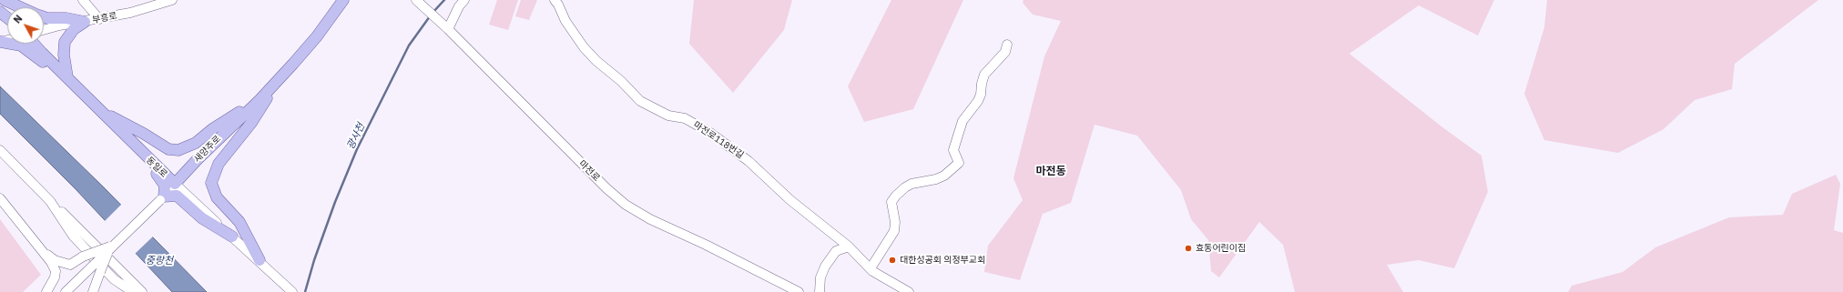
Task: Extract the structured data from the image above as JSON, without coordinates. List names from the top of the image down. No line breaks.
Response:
{"streets":{"main road":["새양주로","동일로"],"street":["부흥로","마전로118번길","마전로"]},"crossings":[["새양주로","동일로"]],"districts":["마전동"],"water":["광사천","중랑천"],"places":["효동어린이집","대한성공회 의정부교회"],"north":"top left"}
